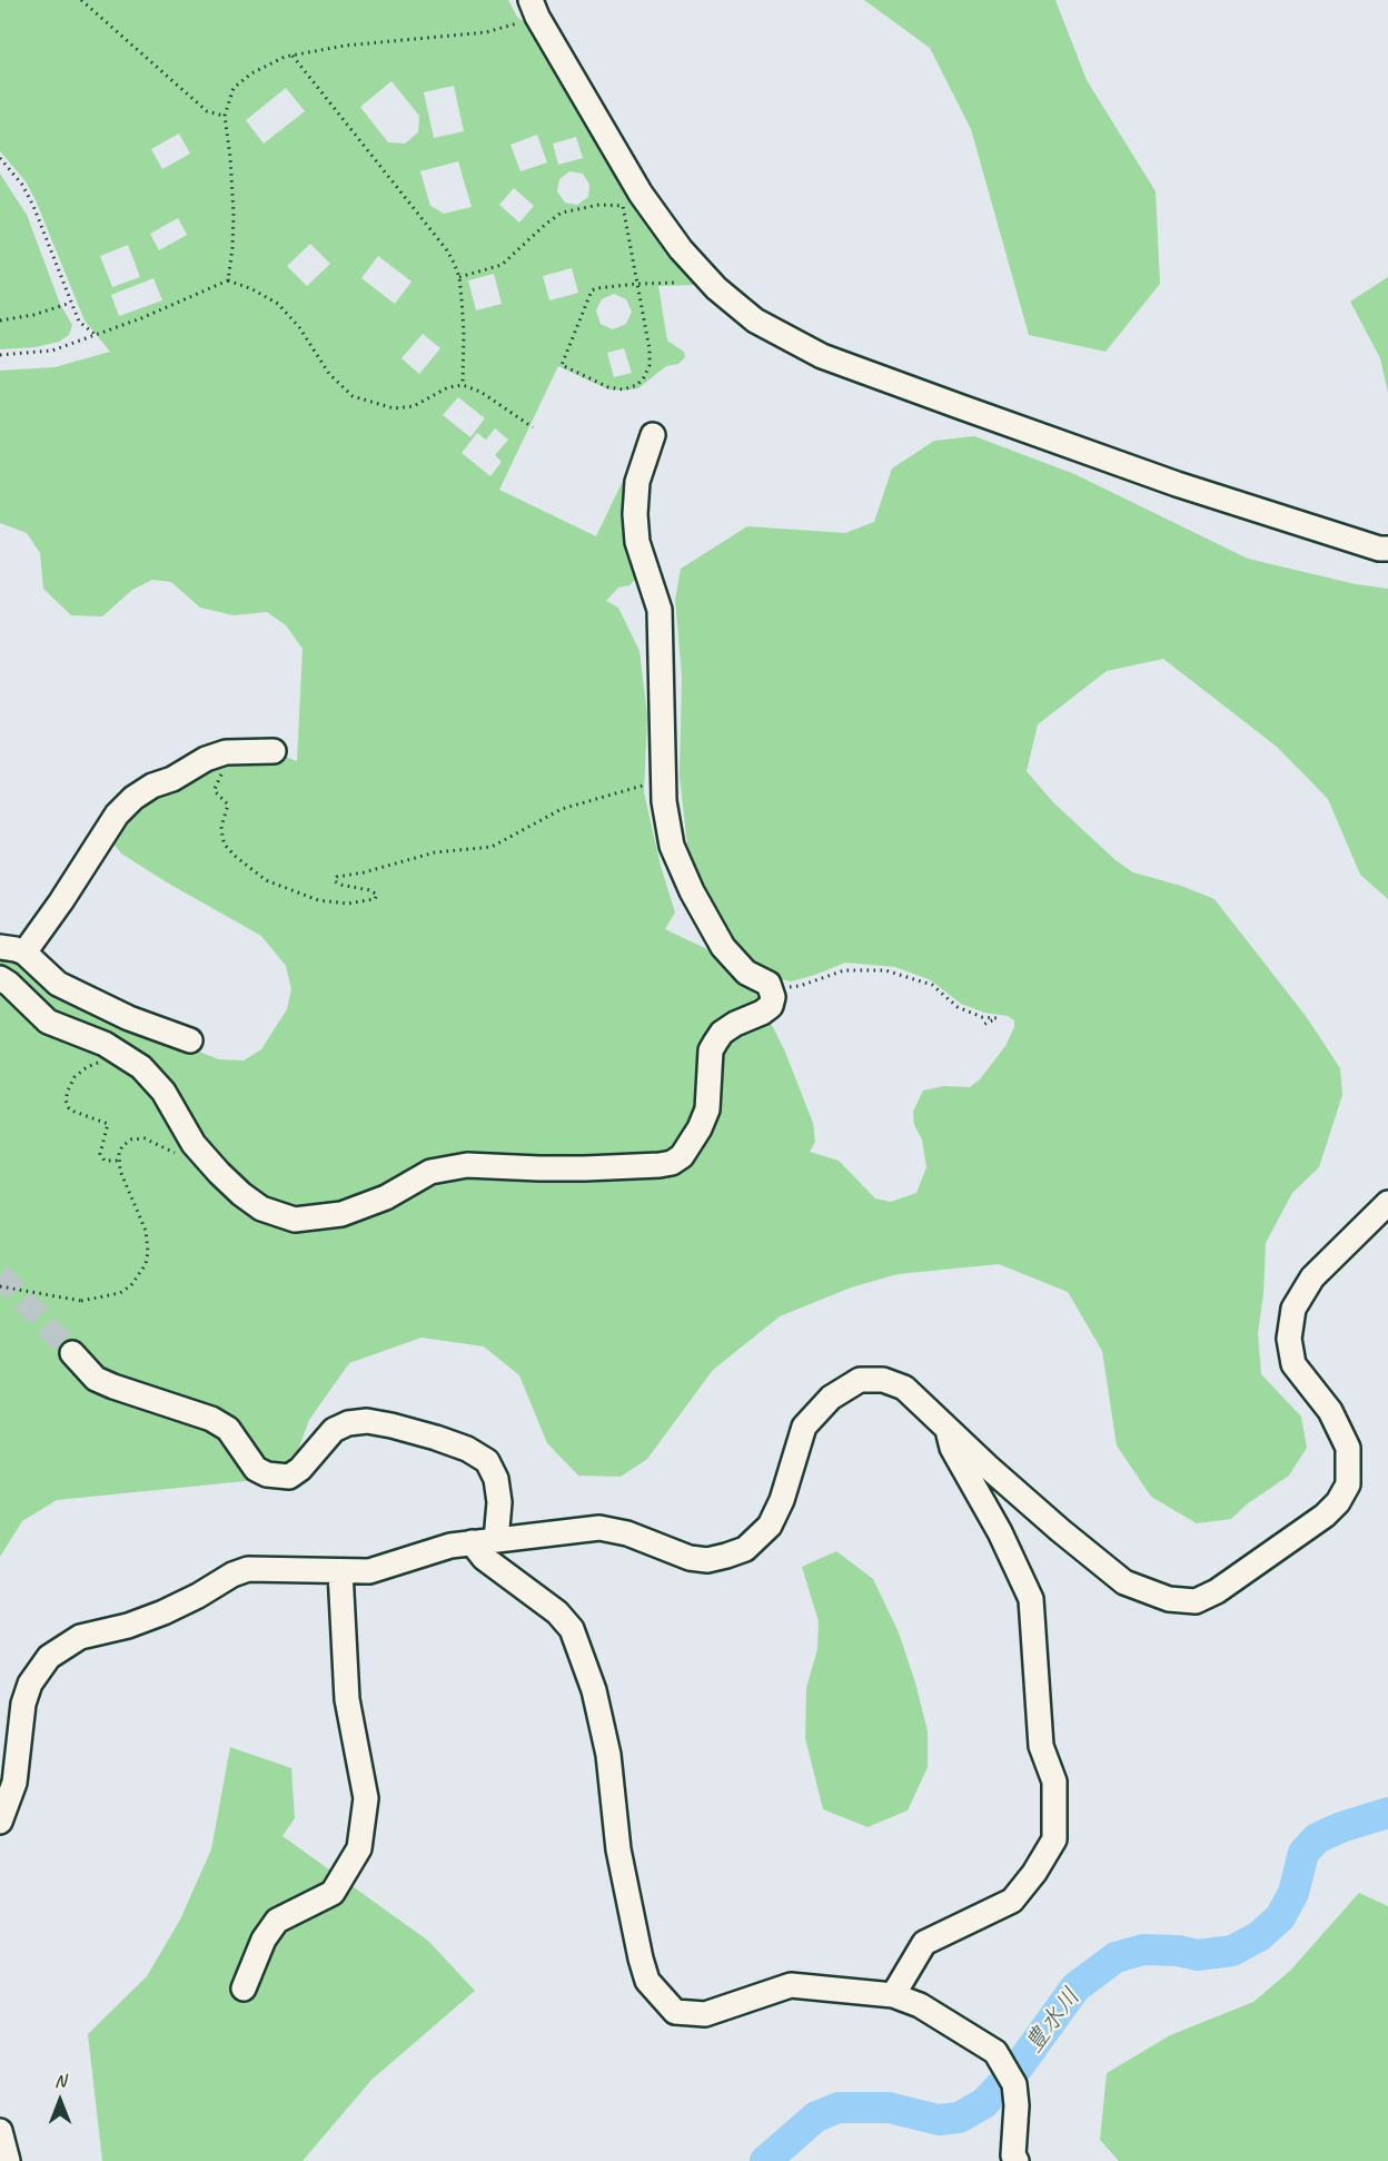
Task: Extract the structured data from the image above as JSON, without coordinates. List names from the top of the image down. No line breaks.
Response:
{"water":["豊水川"],"north":"top"}
